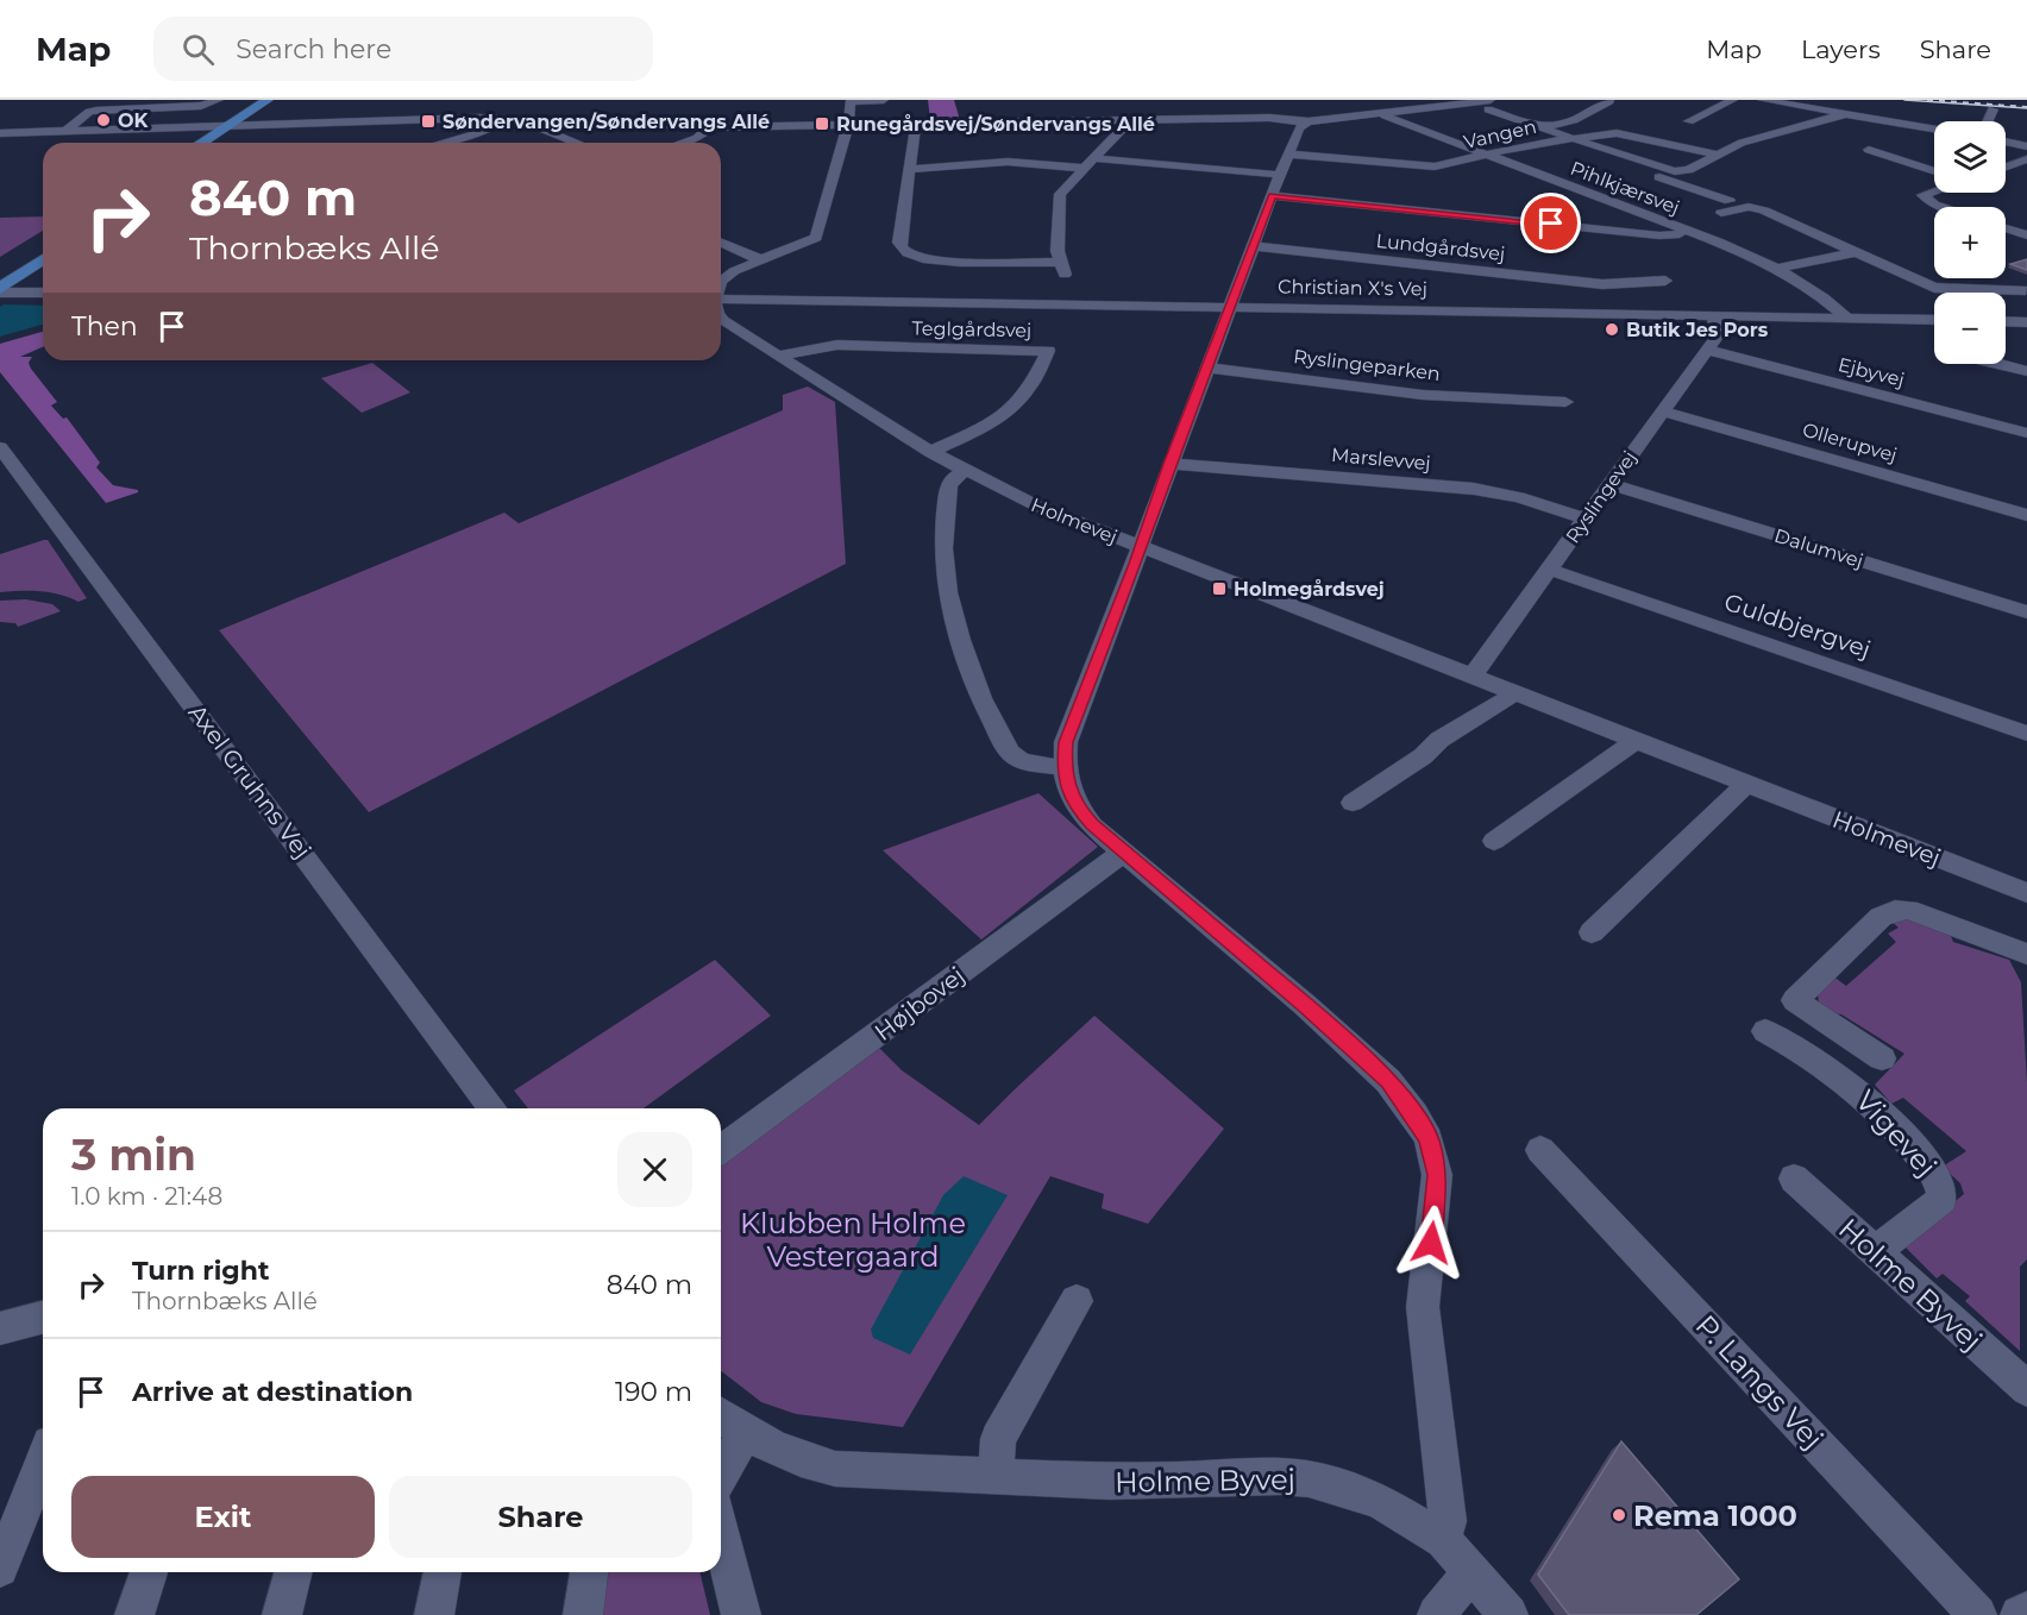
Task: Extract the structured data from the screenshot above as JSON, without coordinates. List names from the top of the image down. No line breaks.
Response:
{"streets":{"street":["Vangen","Pihlkjærsvej","Lundgårdsvej","Christian X's Vej","Teglgårdsvej","Ryslingeparken","Ejbyvej","Ollerupvej","Marslevvej","Ryslingevej","Holmevej","Dalumvej","Guldbjergvej","Axel Gruhns Vej","Højbovej","Vigevej","Holme Byvej","P. Langs Vej"]},"crossings":[["Vangen","Pihlkjærsvej"],["Pihlkjærsvej","Christian X's Vej"],["Christian X's Vej","Ryslingevej"],["Teglgårdsvej","Holmevej"],["Ejbyvej","Ryslingevej"],["Ollerupvej","Ryslingevej"],["Marslevvej","Ryslingevej"],["Ryslingevej","Holmevej"],["Ryslingevej","Dalumvej"],["Ryslingevej","Guldbjergvej"],["Vigevej","Holme Byvej"]],"parks":["Klubben Holme Vestergaard"],"places":{"other":["OK","Butik Jes Pors","Rema 1000"],"transit":["Søndervangen/Søndervangs Allé","Runegårdsvej/Søndervangs Allé","Holmegårdsvej"]},"page":{"header":"Map","search":"Search here","nav":["Map","Layers","Share"],"map_buttons":["+","−"],"turn":["840 m","Thornbæks Allé"],"then":"Then","heading":["3 min","1.0 km · 21:48"],"list":[{"name":"Turn right","note":"Thornbæks Allé","value":"840 m"},{"name":"Arrive at destination","value":"190 m"}],"buttons":["Exit","Share"]}}
